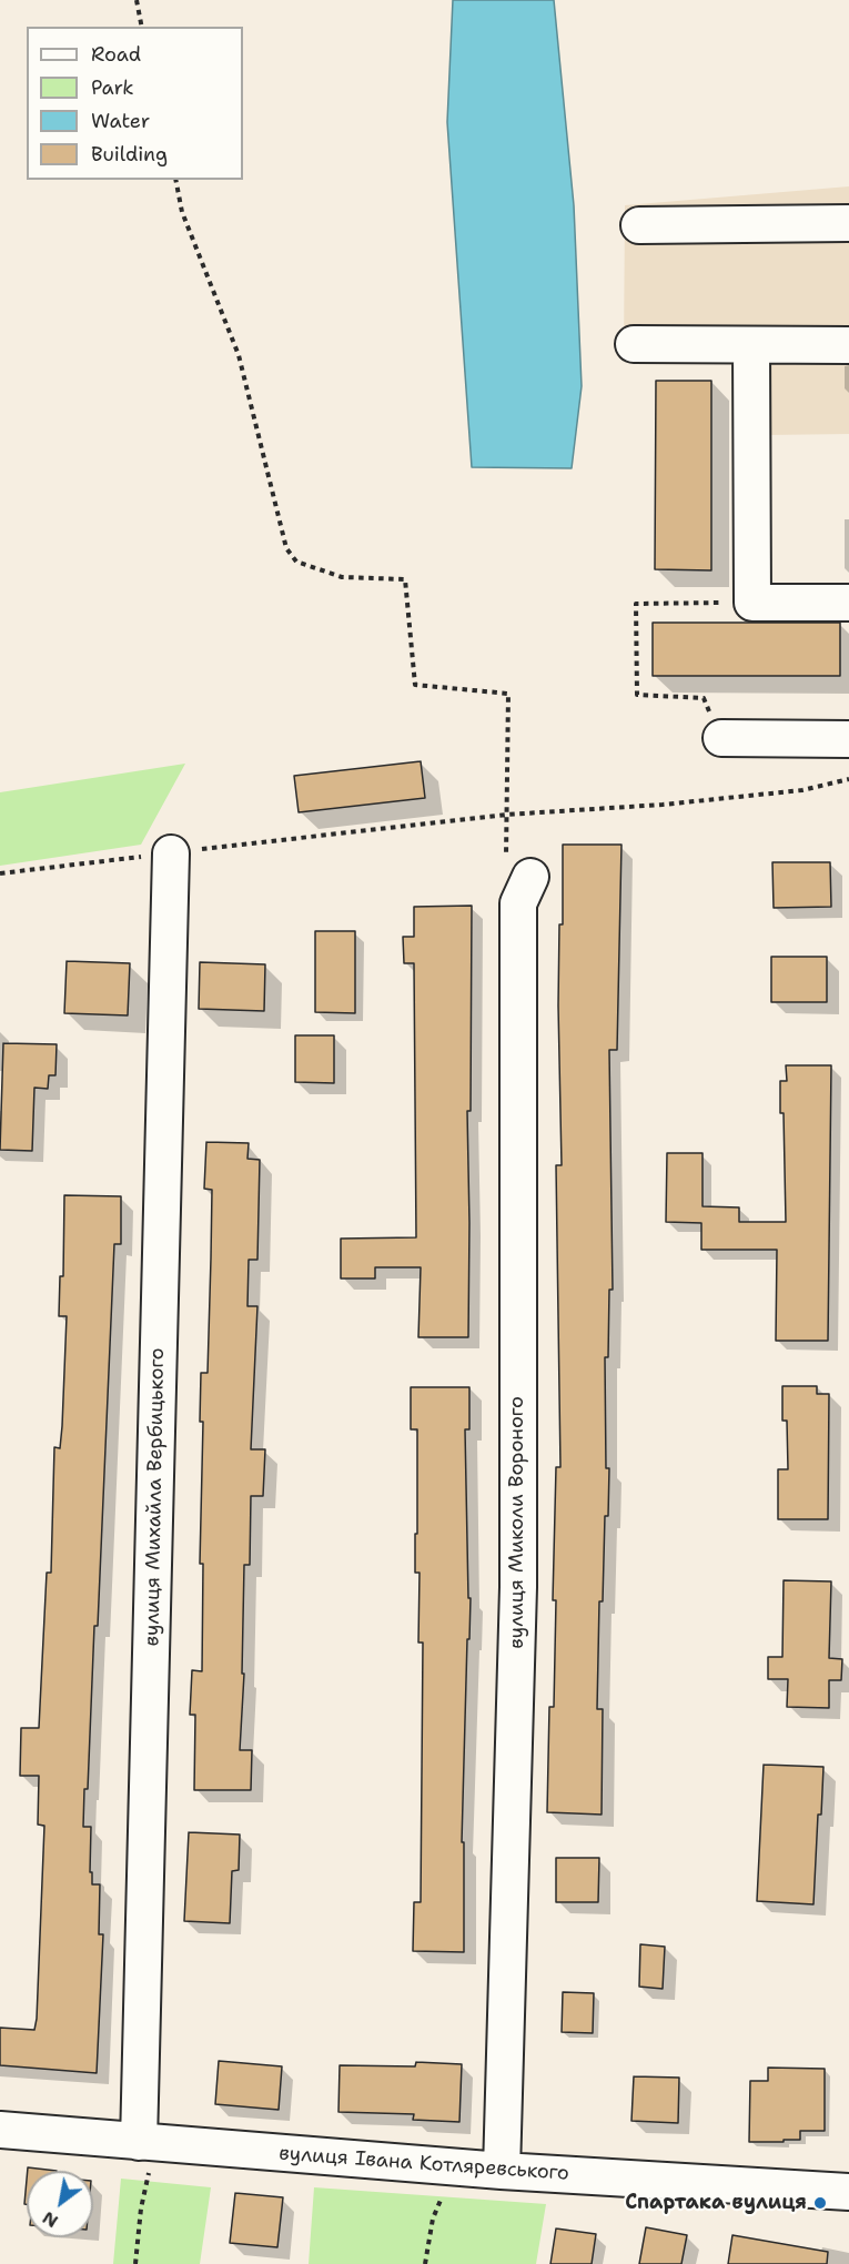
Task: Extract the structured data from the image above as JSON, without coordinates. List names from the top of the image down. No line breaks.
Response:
{"streets":{"street":["вулиця Михайла Вербицького","вулиця Миколи Вороного","вулиця Івана Котляревського"]},"crossings":[["вулиця Михайла Вербицького","вулиця Івана Котляревського"],["вулиця Миколи Вороного","вулиця Івана Котляревського"]],"places":["Спартака вулиця"],"legend":["Road","Park","Water","Building"],"north":"bottom left"}
